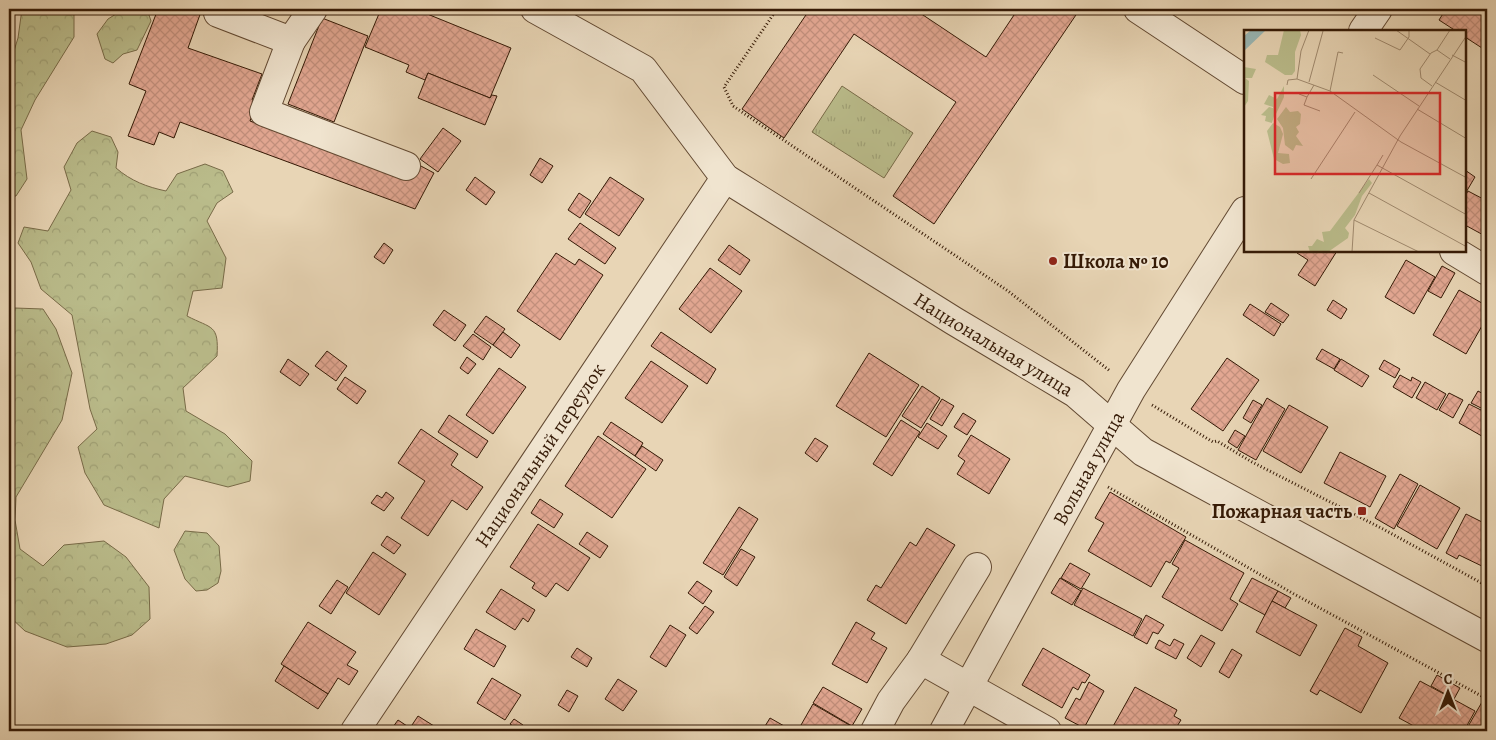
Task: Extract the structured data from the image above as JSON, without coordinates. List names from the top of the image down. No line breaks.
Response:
{"streets":{"street":["Национальная улица","Национальный переулок","Вольная улица"]},"crossings":[["Национальная улица","Национальный переулок"],["Национальная улица","Вольная улица"]],"places":{"other":["Школа № 10"],"transit":["Пожарная часть"]},"north":"top"}
